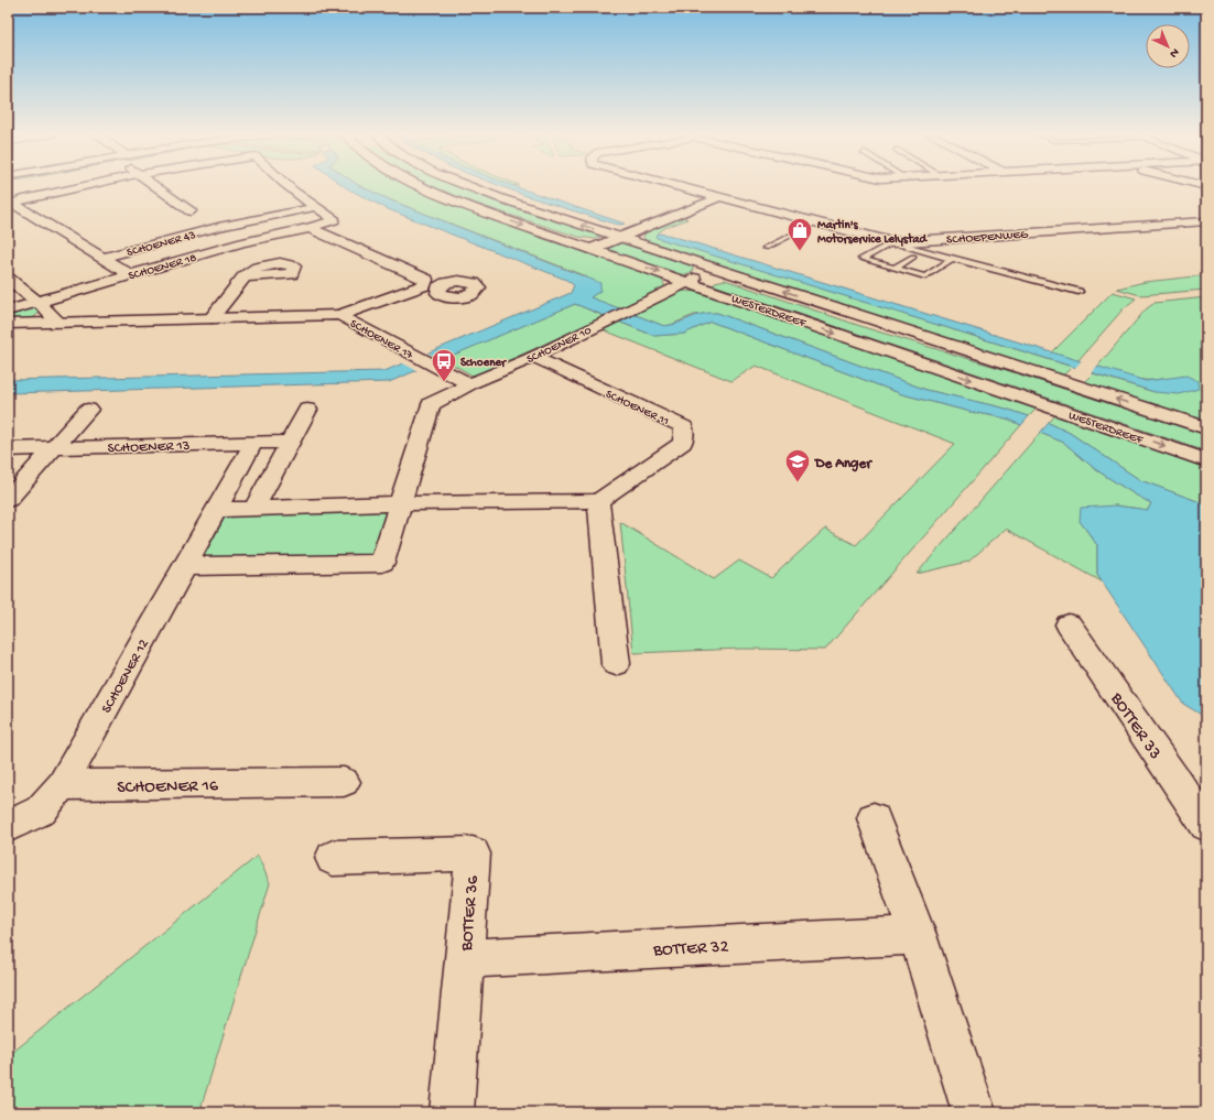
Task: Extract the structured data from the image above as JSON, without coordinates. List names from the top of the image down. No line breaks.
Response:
{"streets":{"street":["SCHOEPENWEG","SCHOENER 43","SCHOENER 18","WESTERDREEF","SCHOENER 17","SCHOENER 10","SCHOENER 11","SCHOENER 13","SCHOENER 12","BOTTER 33","SCHOENER 16","BOTTER 36","BOTTER 32"]},"crossings":[["SCHOENER 43","SCHOENER 18"],["SCHOENER 18","SCHOENER 17"],["WESTERDREEF","SCHOENER 10"],["SCHOENER 17","SCHOENER 10"],["SCHOENER 10","SCHOENER 11"],["SCHOENER 10","SCHOENER 12"],["SCHOENER 13","SCHOENER 12"],["SCHOENER 12","SCHOENER 16"],["BOTTER 36","BOTTER 32"]],"places":{"shop":["Martin's Motorservice Lelystad"],"bus stop":["Schoener"],"school or university":["De Anger"]},"north":"bottom right"}
